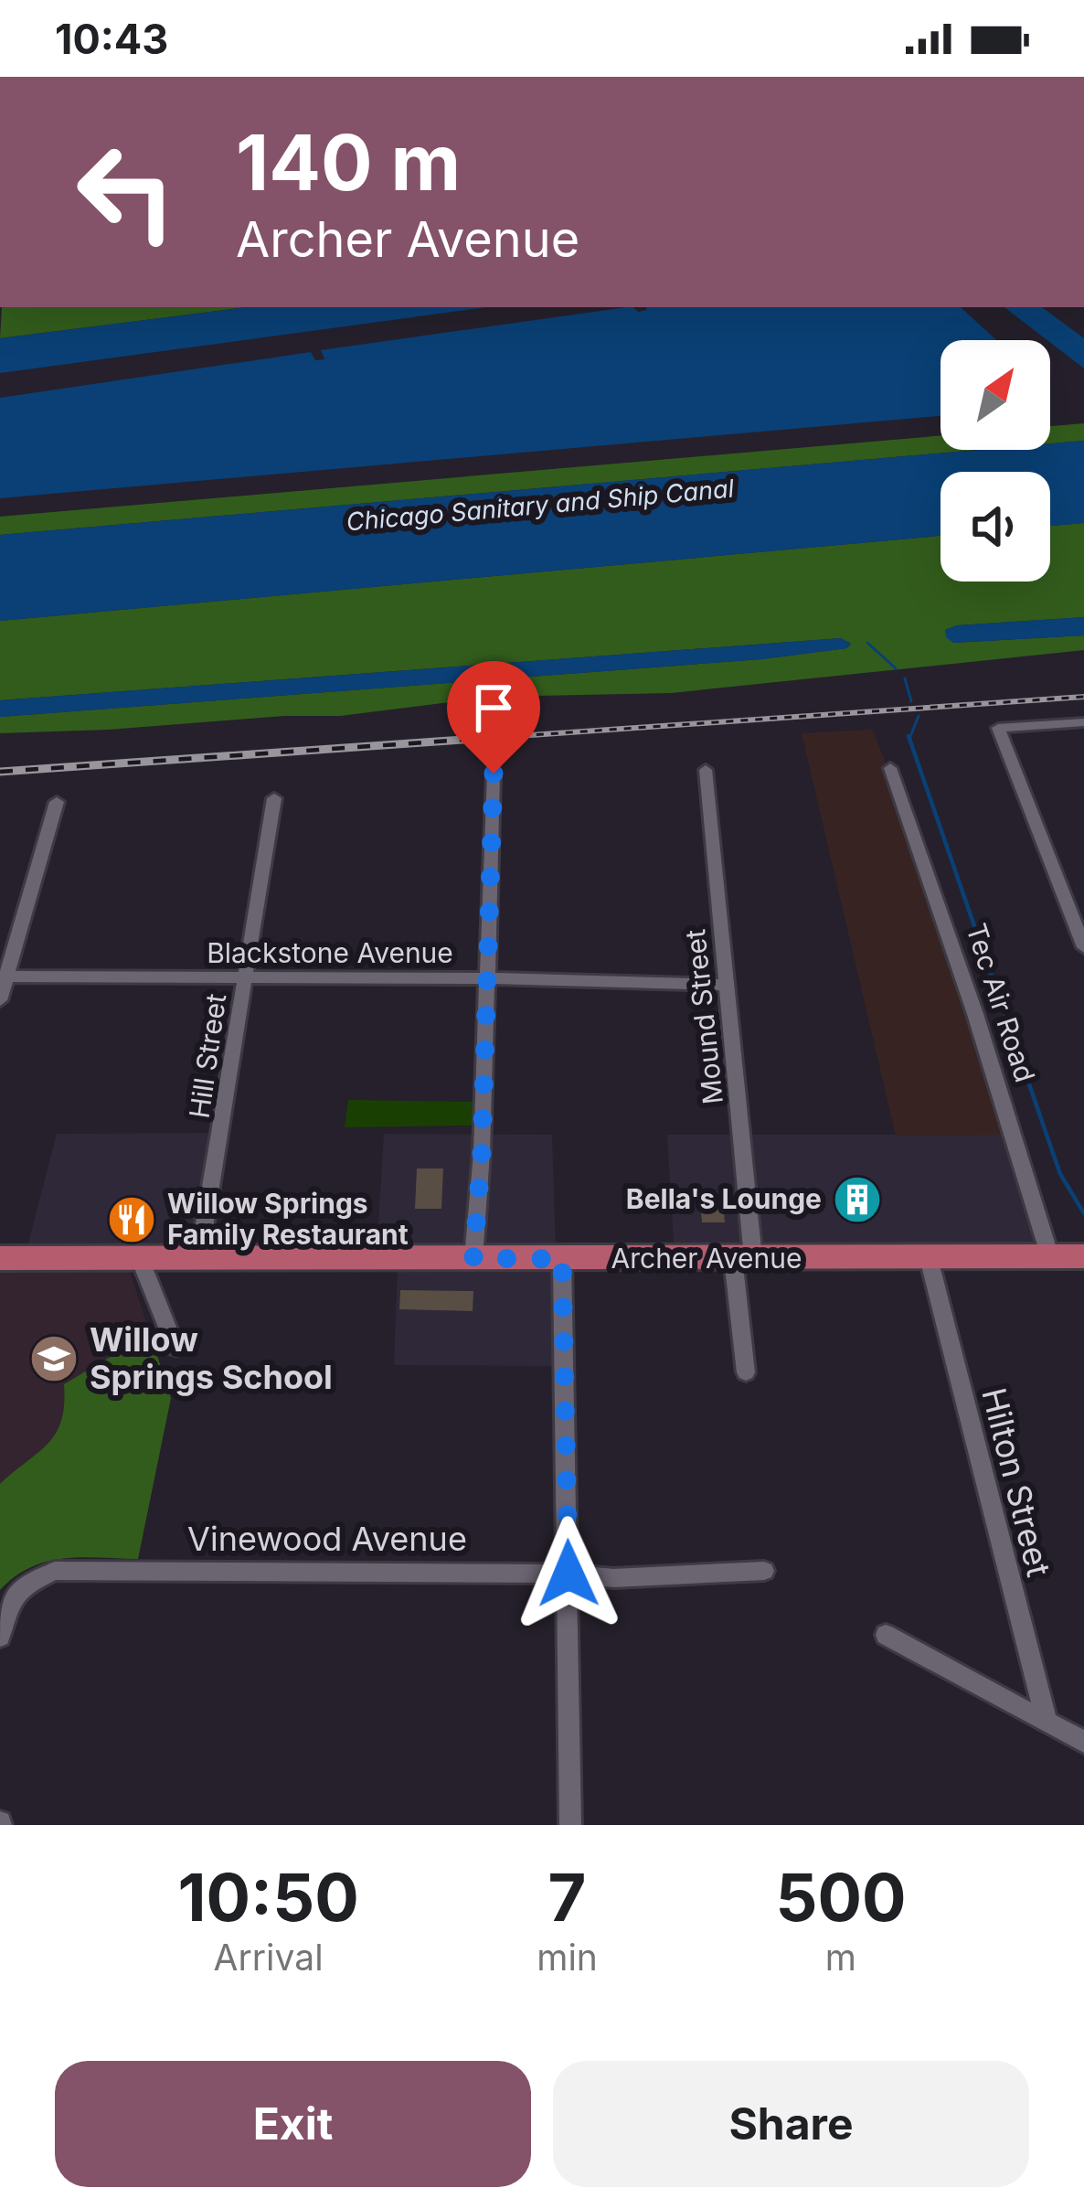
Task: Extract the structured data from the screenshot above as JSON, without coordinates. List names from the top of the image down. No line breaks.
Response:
{"streets":{"main road":["Archer Avenue"],"street":["Blackstone Avenue","Tec Air Road","Mound Street","Hill Street","Hilton Street","Vinewood Avenue"]},"crossings":[["Blackstone Avenue","Mound Street"],["Blackstone Avenue","Hill Street"],["Tec Air Road","Archer Avenue"],["Mound Street","Archer Avenue"],["Hill Street","Archer Avenue"],["Archer Avenue","Hilton Street"]],"water":["Chicago Sanitary and Ship Canal"],"places":{"building":["Bella's Lounge"],"restaurant":["Willow Springs Family Restaurant"],"school or university":["Willow Springs School"]},"north":"top right","page":{"status":"10:43","turn":["140 m","Archer Avenue"],"eta":["10:50","Arrival","7","min","500","m"],"buttons":["Exit","Share"]}}
